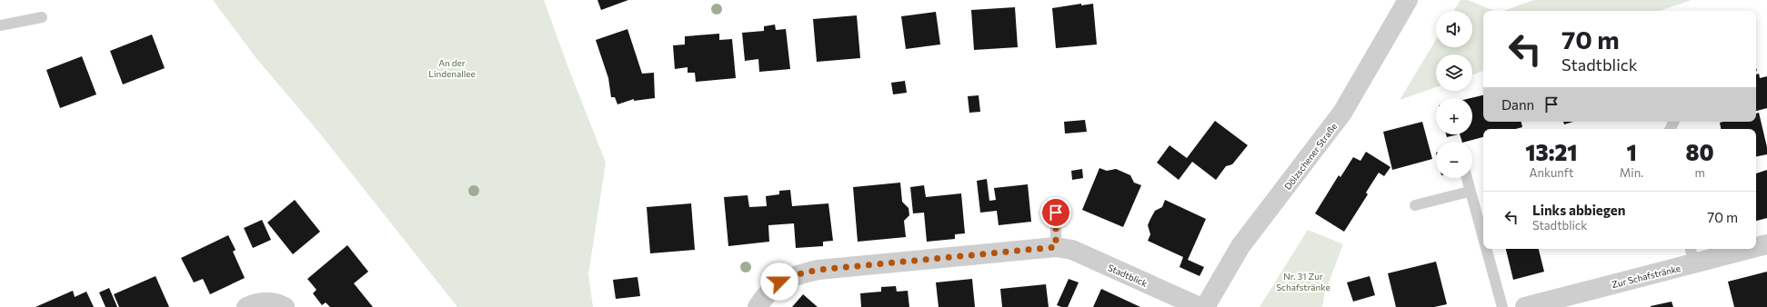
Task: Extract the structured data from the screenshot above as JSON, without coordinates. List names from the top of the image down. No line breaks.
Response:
{"streets":{"street":["Dölzschener Straße","Stadtblick","Zur Schafstränke"]},"parks":["An der Lindenallee","Nr. 31 Zur Schafstränke"],"page":{"map_buttons":["+","−"],"turn":["70 m","Stadtblick"],"then":"Dann","eta":["13:21","Ankunft","1","Min.","80","m"],"list":[{"name":"Links abbiegen","note":"Stadtblick","value":"70 m"}]}}
